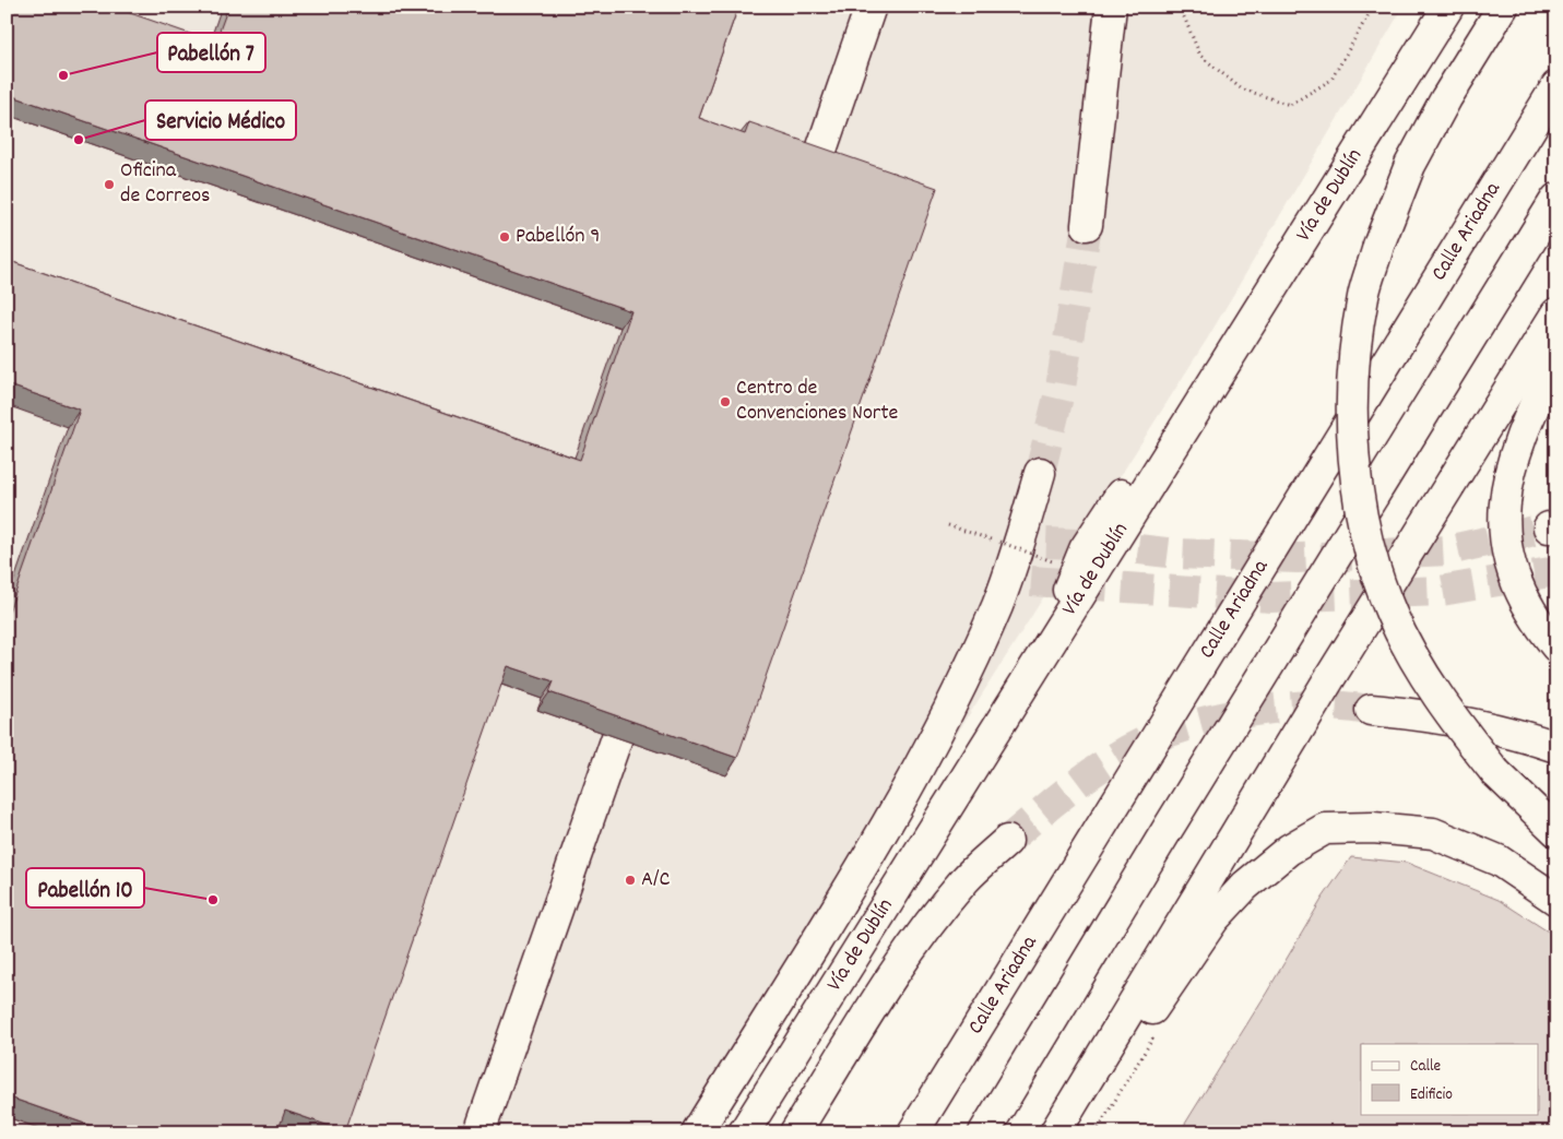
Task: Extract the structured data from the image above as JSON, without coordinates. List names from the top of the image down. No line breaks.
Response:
{"streets":{"main road":["Vía de Dublín","Calle Ariadna"]},"places":["Pabellón 7","Servicio Médico","Oficina de Correos","Pabellón 9","Centro de Convenciones Norte","A/C","Pabellón 10"],"legend":["Calle","Edificio"]}
